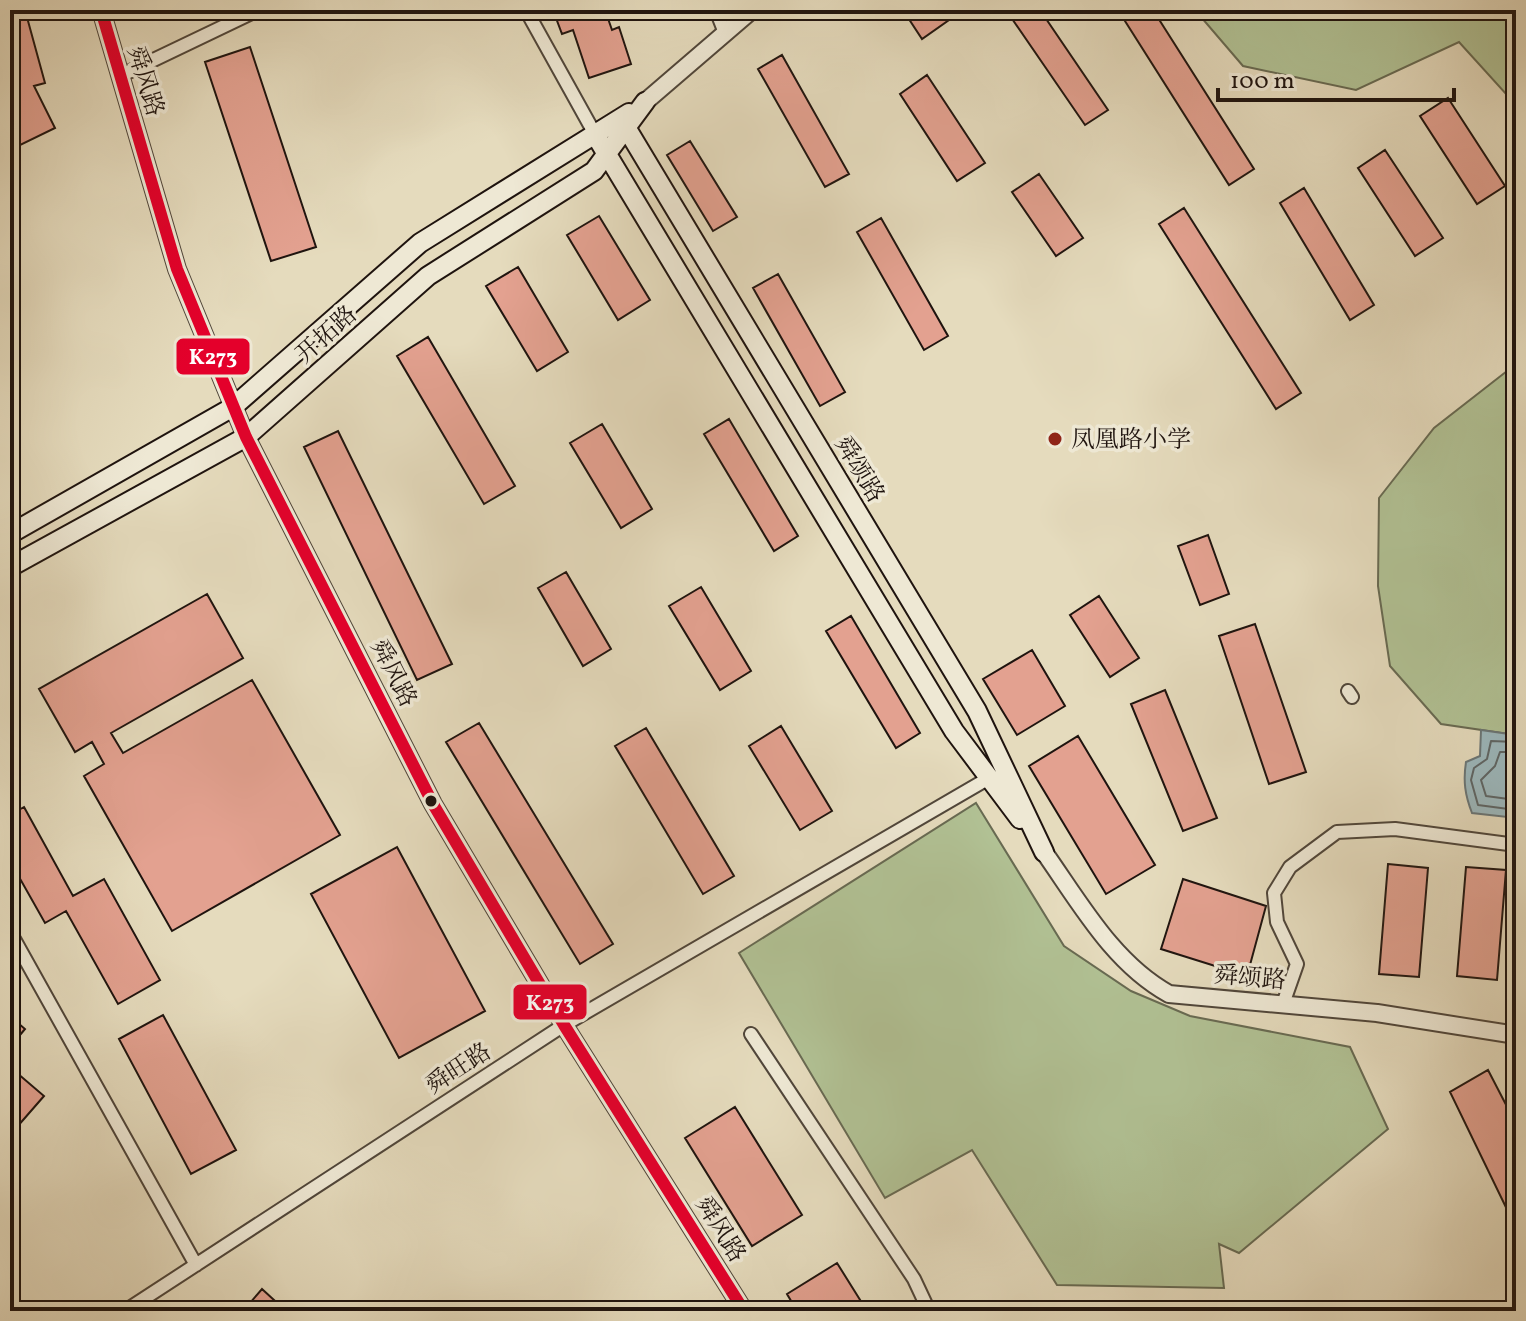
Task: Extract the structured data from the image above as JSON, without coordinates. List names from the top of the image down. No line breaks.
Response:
{"streets":{"main road":["开拓路","舜颂路"],"street":["舜风路","舜旺路"]},"crossings":[["舜风路","开拓路"],["舜风路","舜旺路"],["开拓路","舜颂路"],["舜颂路","舜旺路"]],"places":["凤凰路小学"],"lines":["transit line K273"],"scale_bar":"100 m"}
